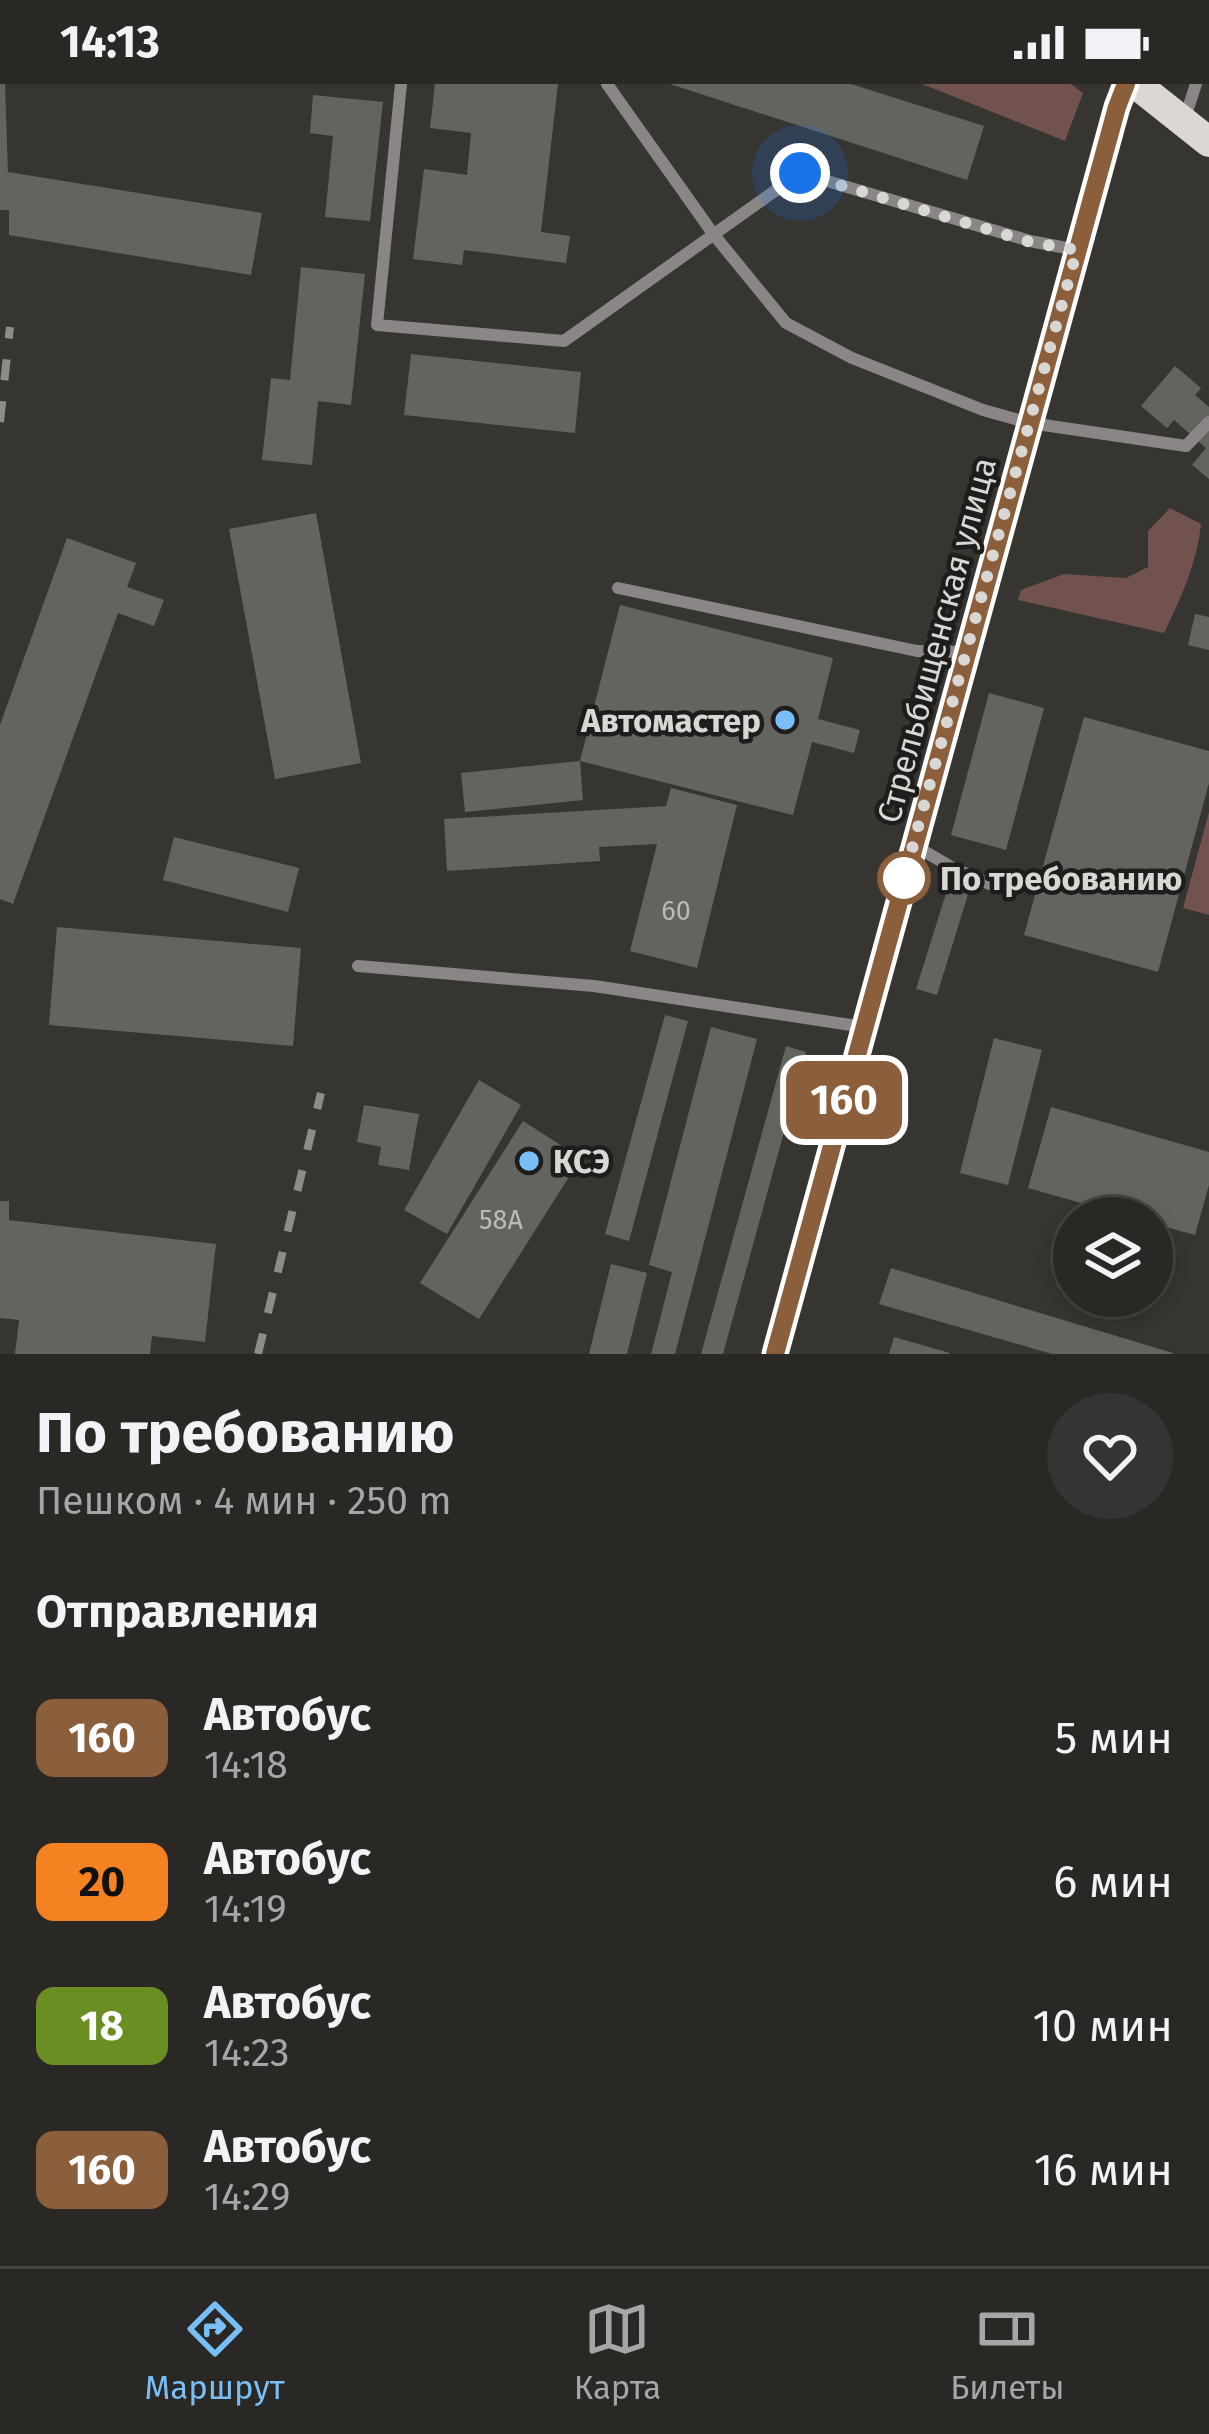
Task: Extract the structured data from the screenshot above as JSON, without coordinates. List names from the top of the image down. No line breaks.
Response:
{"streets":{"main road":["Стрельбищенская улица"]},"places":["Автомастер","По требованию","КСЭ"],"lines":["bus line 160"],"house_numbers":["60","58А"],"page":{"status":"14:13","on_map":"160","heading":[["По требованию","Пешком · 4 мин · 250 m"],"Отправления"],"list":[{"mark":"160","name":"Автобус","note":"14:18","value":"5 мин"},{"mark":"20","name":"Автобус","note":"14:19","value":"6 мин"},{"mark":"18","name":"Автобус","note":"14:23","value":"10 мин"},{"mark":"160","name":"Автобус","note":"14:29","value":"16 мин"}],"tabs":["Маршрут","Карта","Билеты"]}}
